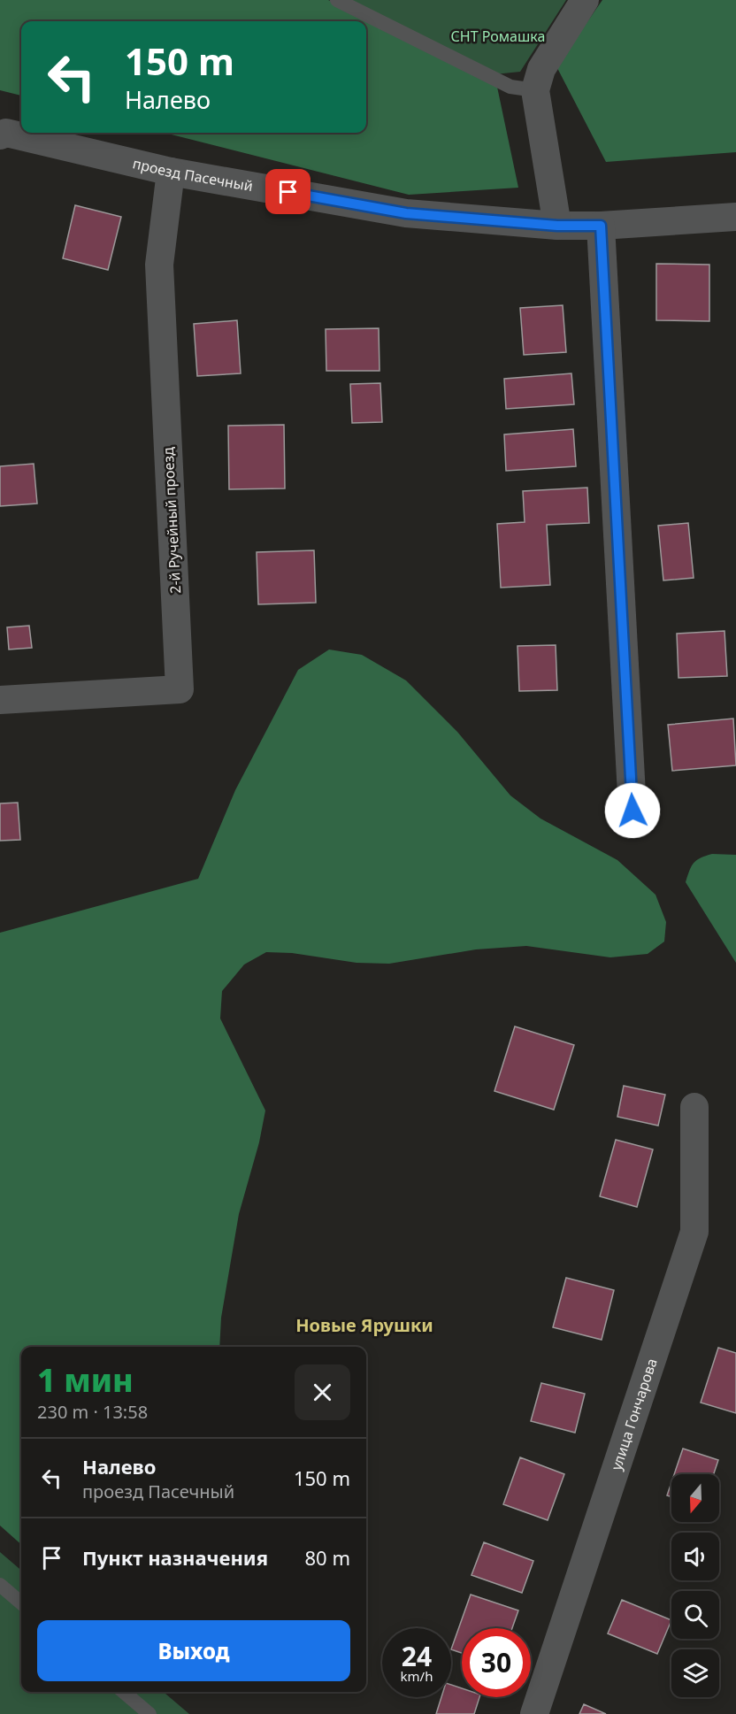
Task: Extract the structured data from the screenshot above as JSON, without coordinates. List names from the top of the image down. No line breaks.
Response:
{"streets":{"street":["проезд Пасечный","2-й Ручейный проезд","улица Гончарова"]},"crossings":[["проезд Пасечный","2-й Ручейный проезд"]],"districts":["Новые Ярушки"],"parks":["СНТ Ромашка"],"north":"bottom","page":{"turn":["150 m","Налево"],"heading":["1 мин","230 m · 13:58"],"list":[{"name":"Налево","note":"проезд Пасечный","value":"150 m"},{"name":"Пункт назначения","value":"80 m"}],"buttons":"Выход","speed":"24 km/h","limit":"30"}}
